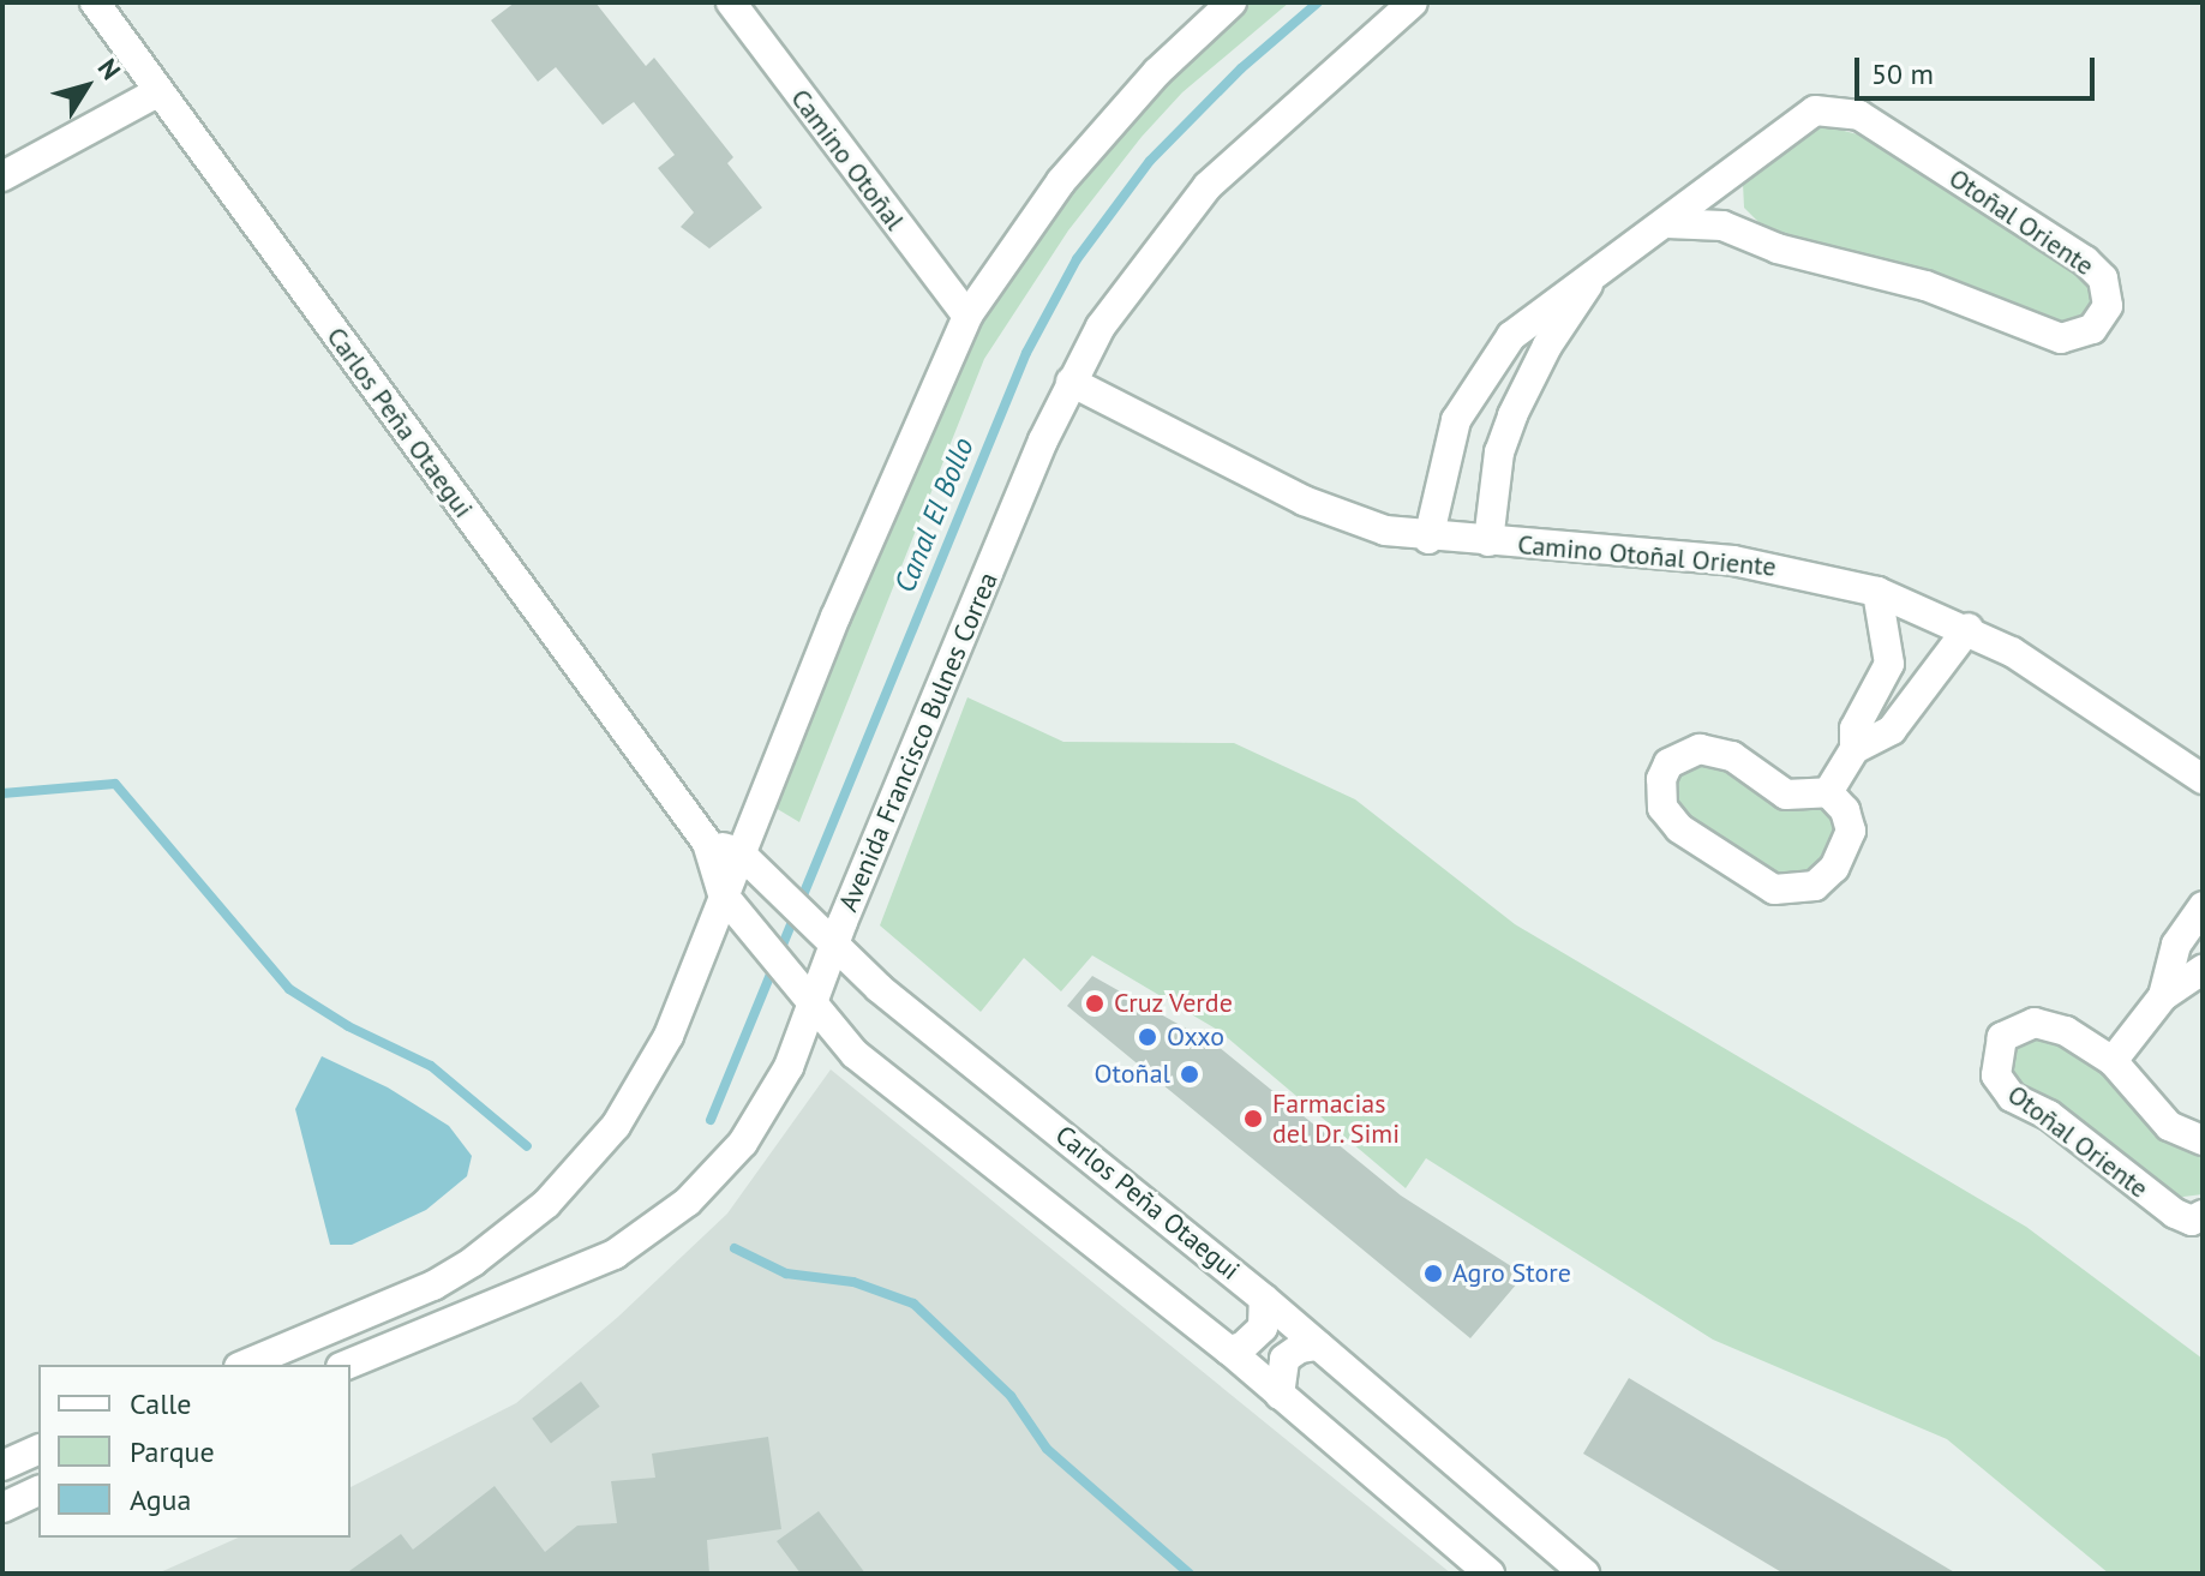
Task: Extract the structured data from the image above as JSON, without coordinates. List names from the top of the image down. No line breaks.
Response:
{"streets":{"street":["Camino Otoñal","Otoñal Oriente","Carlos Peña Otaegui","Camino Otoñal Oriente","Avenida Francisco Bulnes Correa"]},"crossings":[["Otoñal Oriente","Camino Otoñal Oriente"],["Carlos Peña Otaegui","Avenida Francisco Bulnes Correa"],["Camino Otoñal Oriente","Avenida Francisco Bulnes Correa"]],"water":["Canal El Bollo"],"places":["Cruz Verde","Oxxo","Otoñal","Farmacias del Dr. Simi","Agro Store"],"legend":["Calle","Parque","Agua"],"scale_bar":"50 m","north":"top right"}
